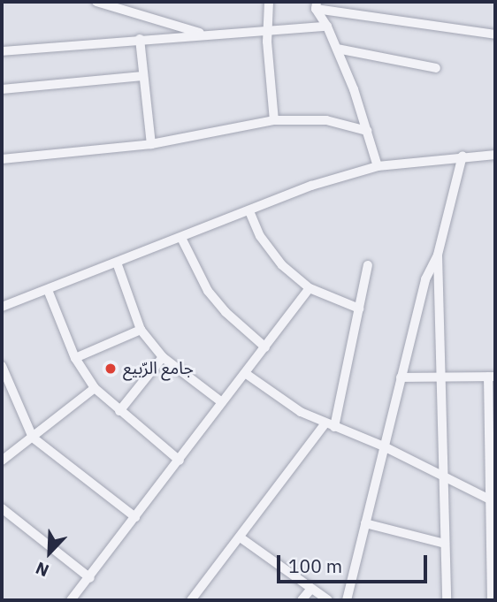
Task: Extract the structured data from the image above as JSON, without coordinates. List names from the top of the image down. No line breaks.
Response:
{"places":["جامع الرّبيع"],"scale_bar":"100 m","north":"bottom left"}
